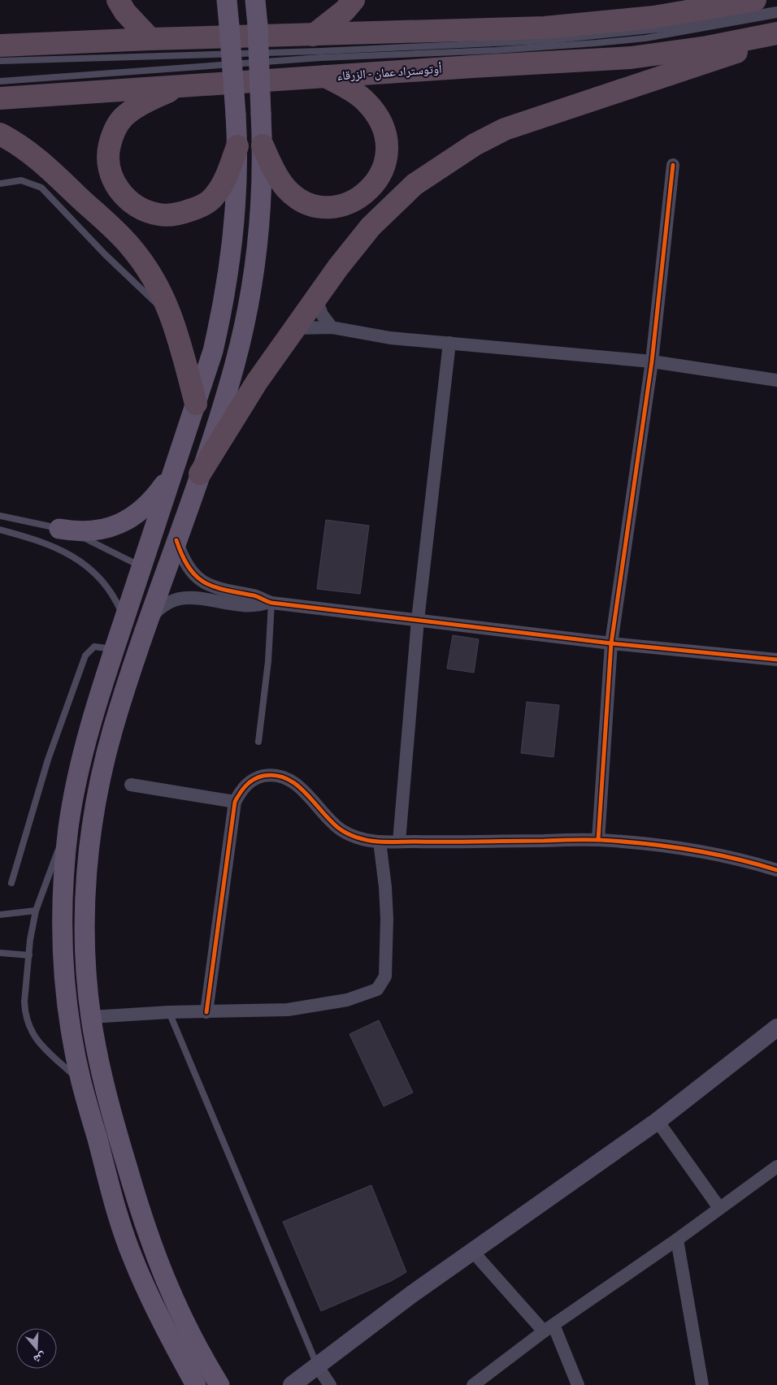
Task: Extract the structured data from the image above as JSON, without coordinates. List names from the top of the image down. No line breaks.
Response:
{"streets":{"highway":["أوتوستراد عمان - الزرقاء"]},"north":"bottom"}
